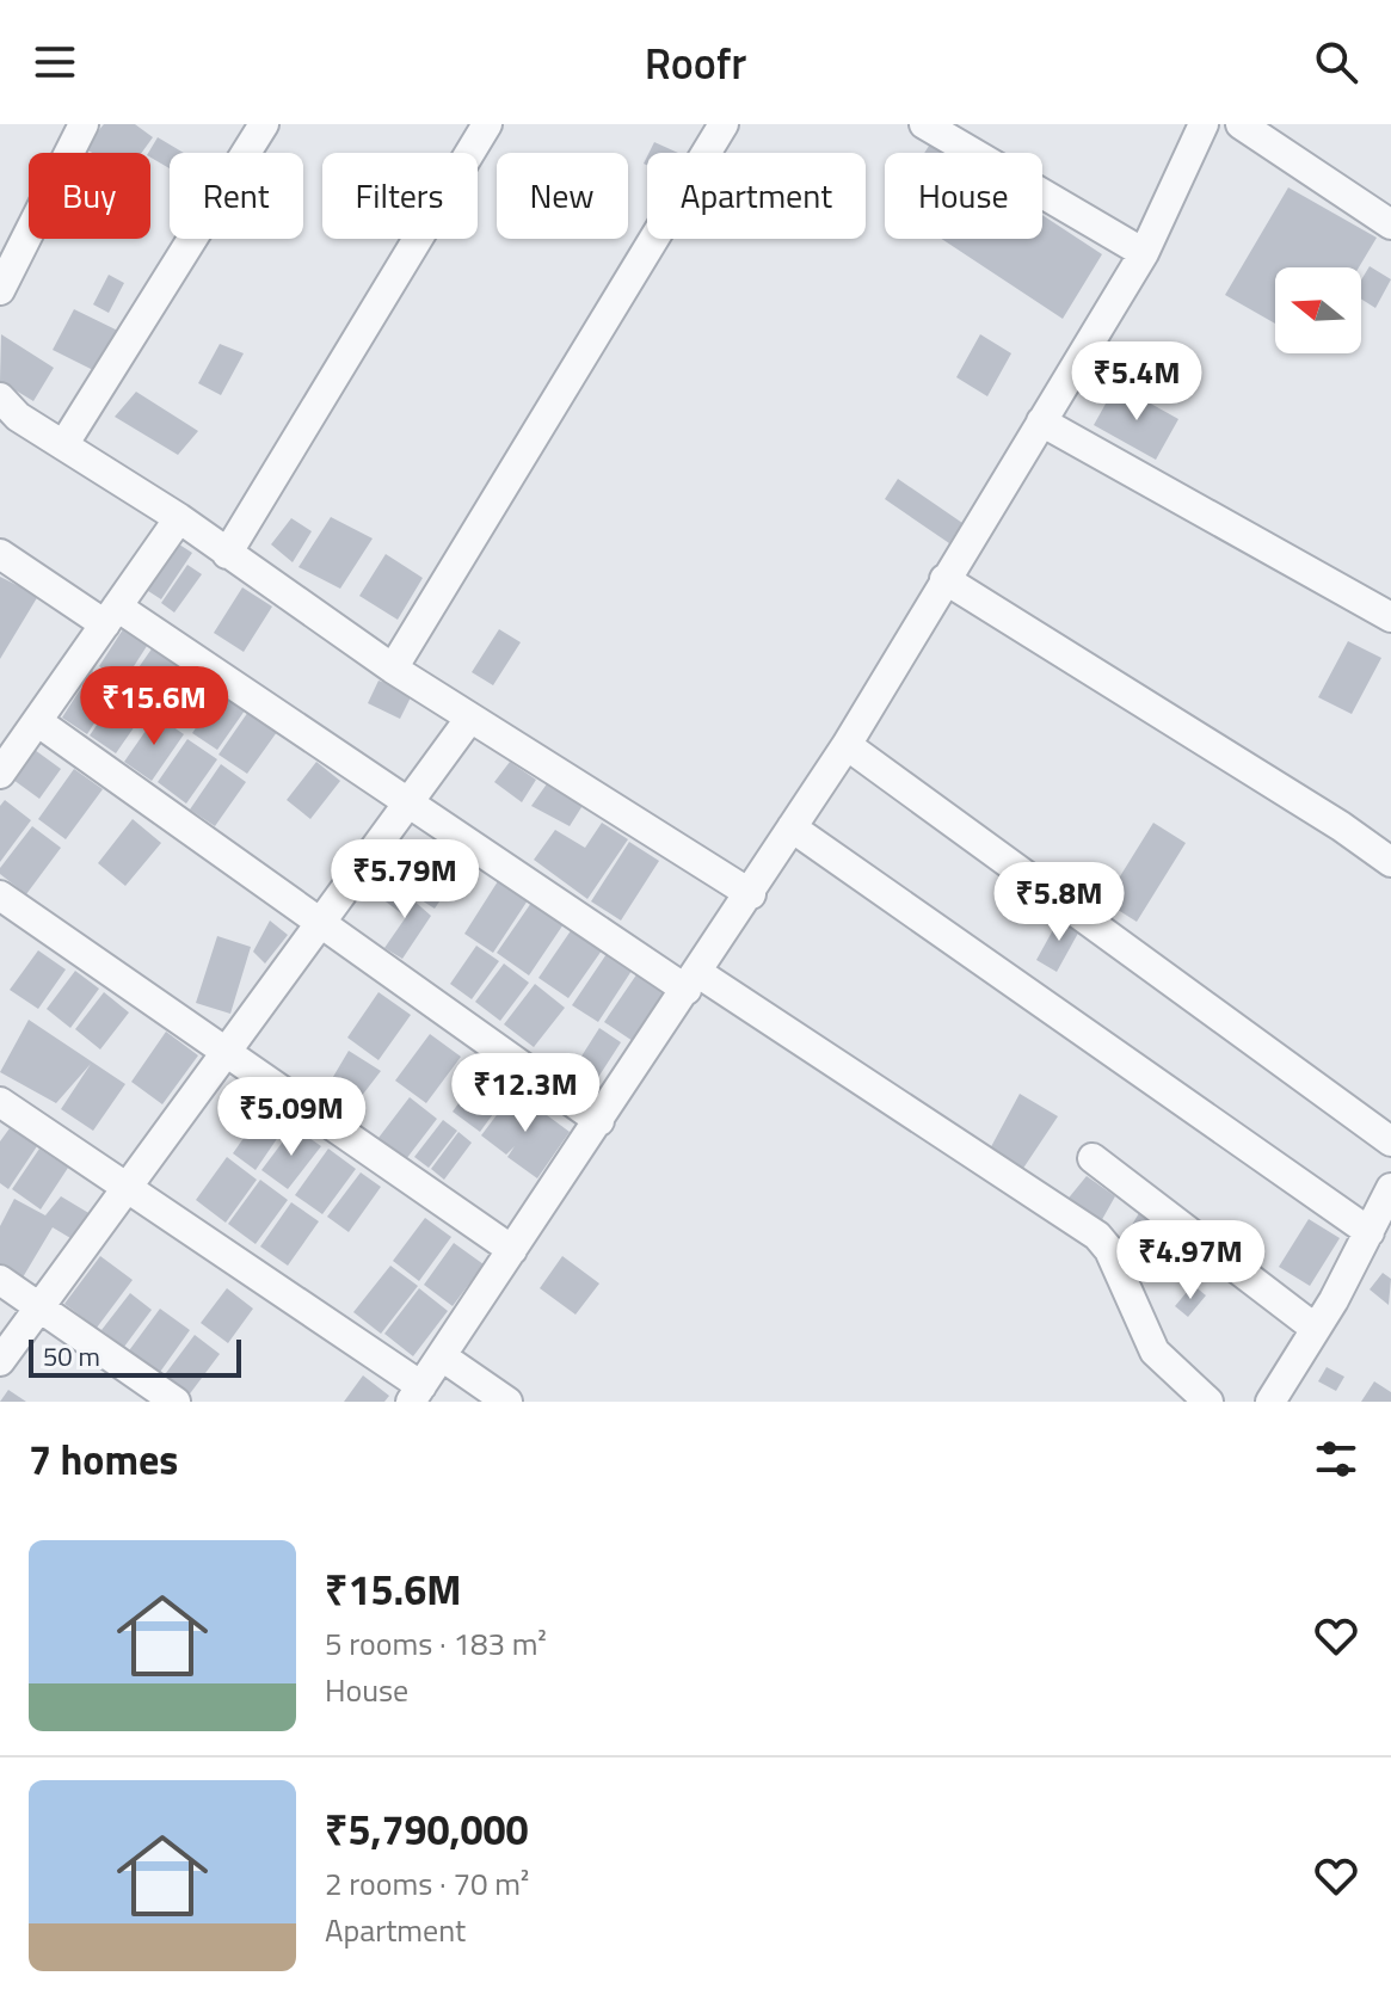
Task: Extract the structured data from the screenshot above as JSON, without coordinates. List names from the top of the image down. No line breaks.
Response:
{"scale_bar":"50 m","north":"left","page":{"header":"Roofr","chip":["Buy","Rent","Filters","New","Apartment","House"],"price":["₹5.4M","₹15.6M","₹5.79M","₹5.8M","₹12.3M","₹5.09M","₹4.97M"],"scale":"50 m","heading":"7 homes","list":[{"name":"₹15.6M","note":"5 rooms · 183 m² · House"},{"name":"₹5,790,000","note":"2 rooms · 70 m² · Apartment"}]}}
